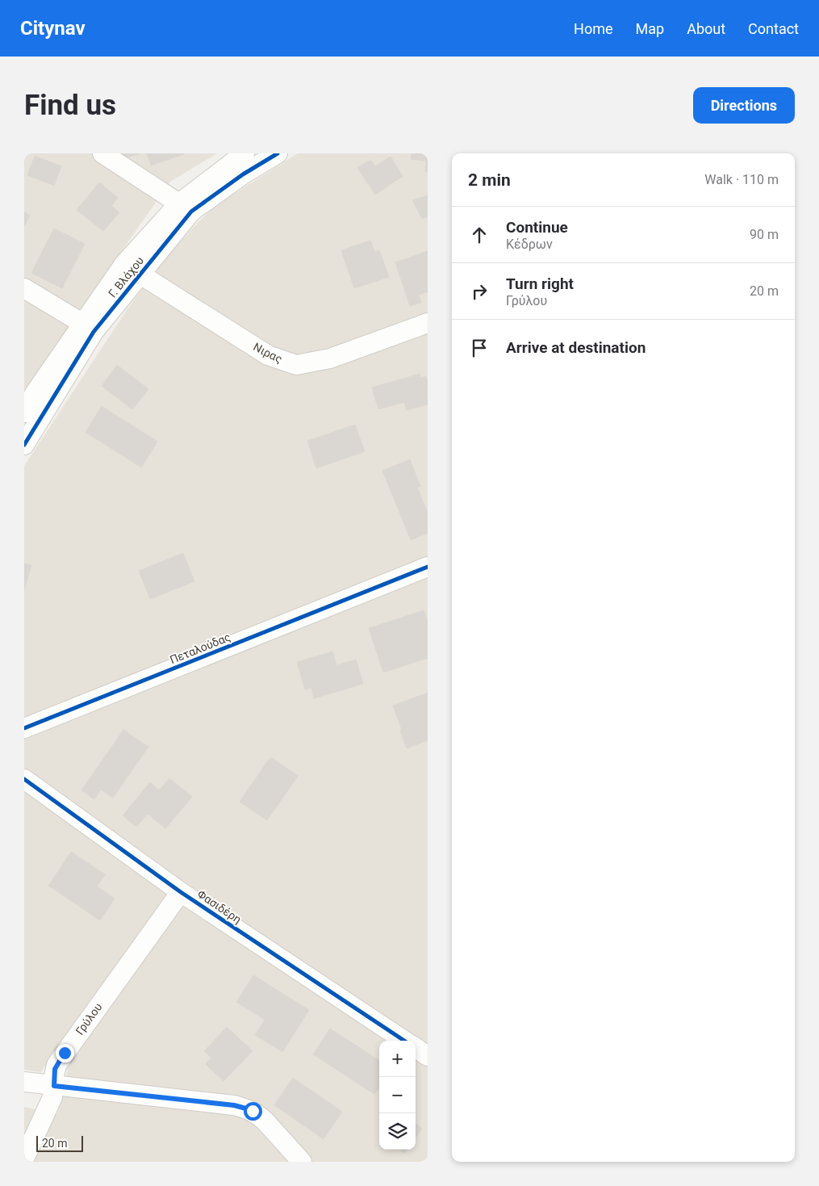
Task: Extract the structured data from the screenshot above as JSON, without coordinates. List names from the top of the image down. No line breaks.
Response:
{"streets":{"street":["Γ. Βλάχου","Νιρας","Πεταλούδας","Φασιδέρη","Γρύλου"]},"crossings":[["Γ. Βλάχου","Νιρας"],["Φασιδέρη","Γρύλου"]],"scale_bar":"20 m","page":{"header":"Citynav","nav":["Home","Map","About","Contact"],"buttons":"Directions","title":"Find us","heading":["2 min","Walk · 110 m"],"list":[["Continue","Κέδρων","90 m"],["Turn right","Γρύλου","20 m"],"Arrive at destination"],"map_buttons":["+","−"],"scale":"20 m"}}
